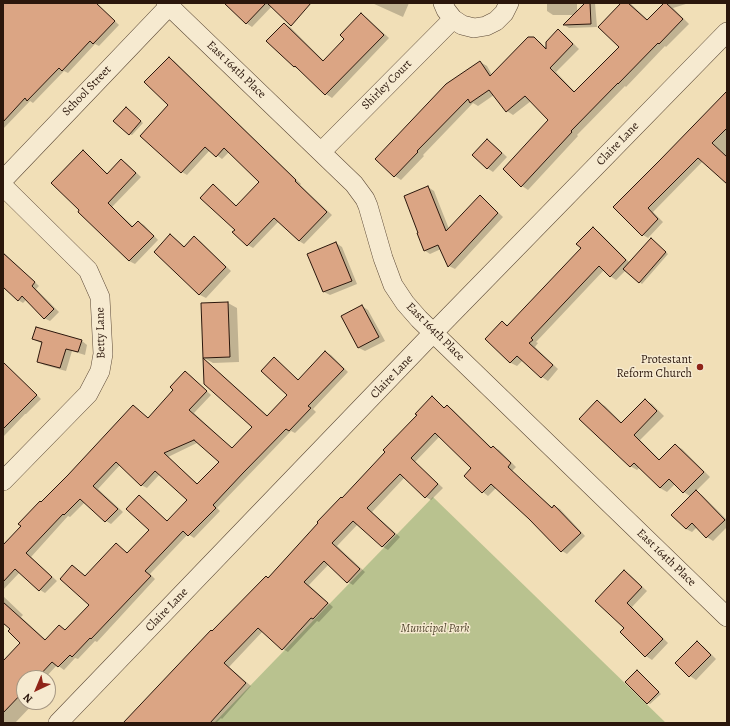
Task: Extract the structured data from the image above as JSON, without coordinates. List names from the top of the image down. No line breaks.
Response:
{"streets":{"street":["East 164th Place","Shirley Court","School Street","Claire Lane","Betty Lane"]},"crossings":[["East 164th Place","Shirley Court"],["East 164th Place","School Street"],["East 164th Place","Claire Lane"]],"parks":["Municipal Park"],"places":["Protestant Reform Church"],"north":"bottom left"}
